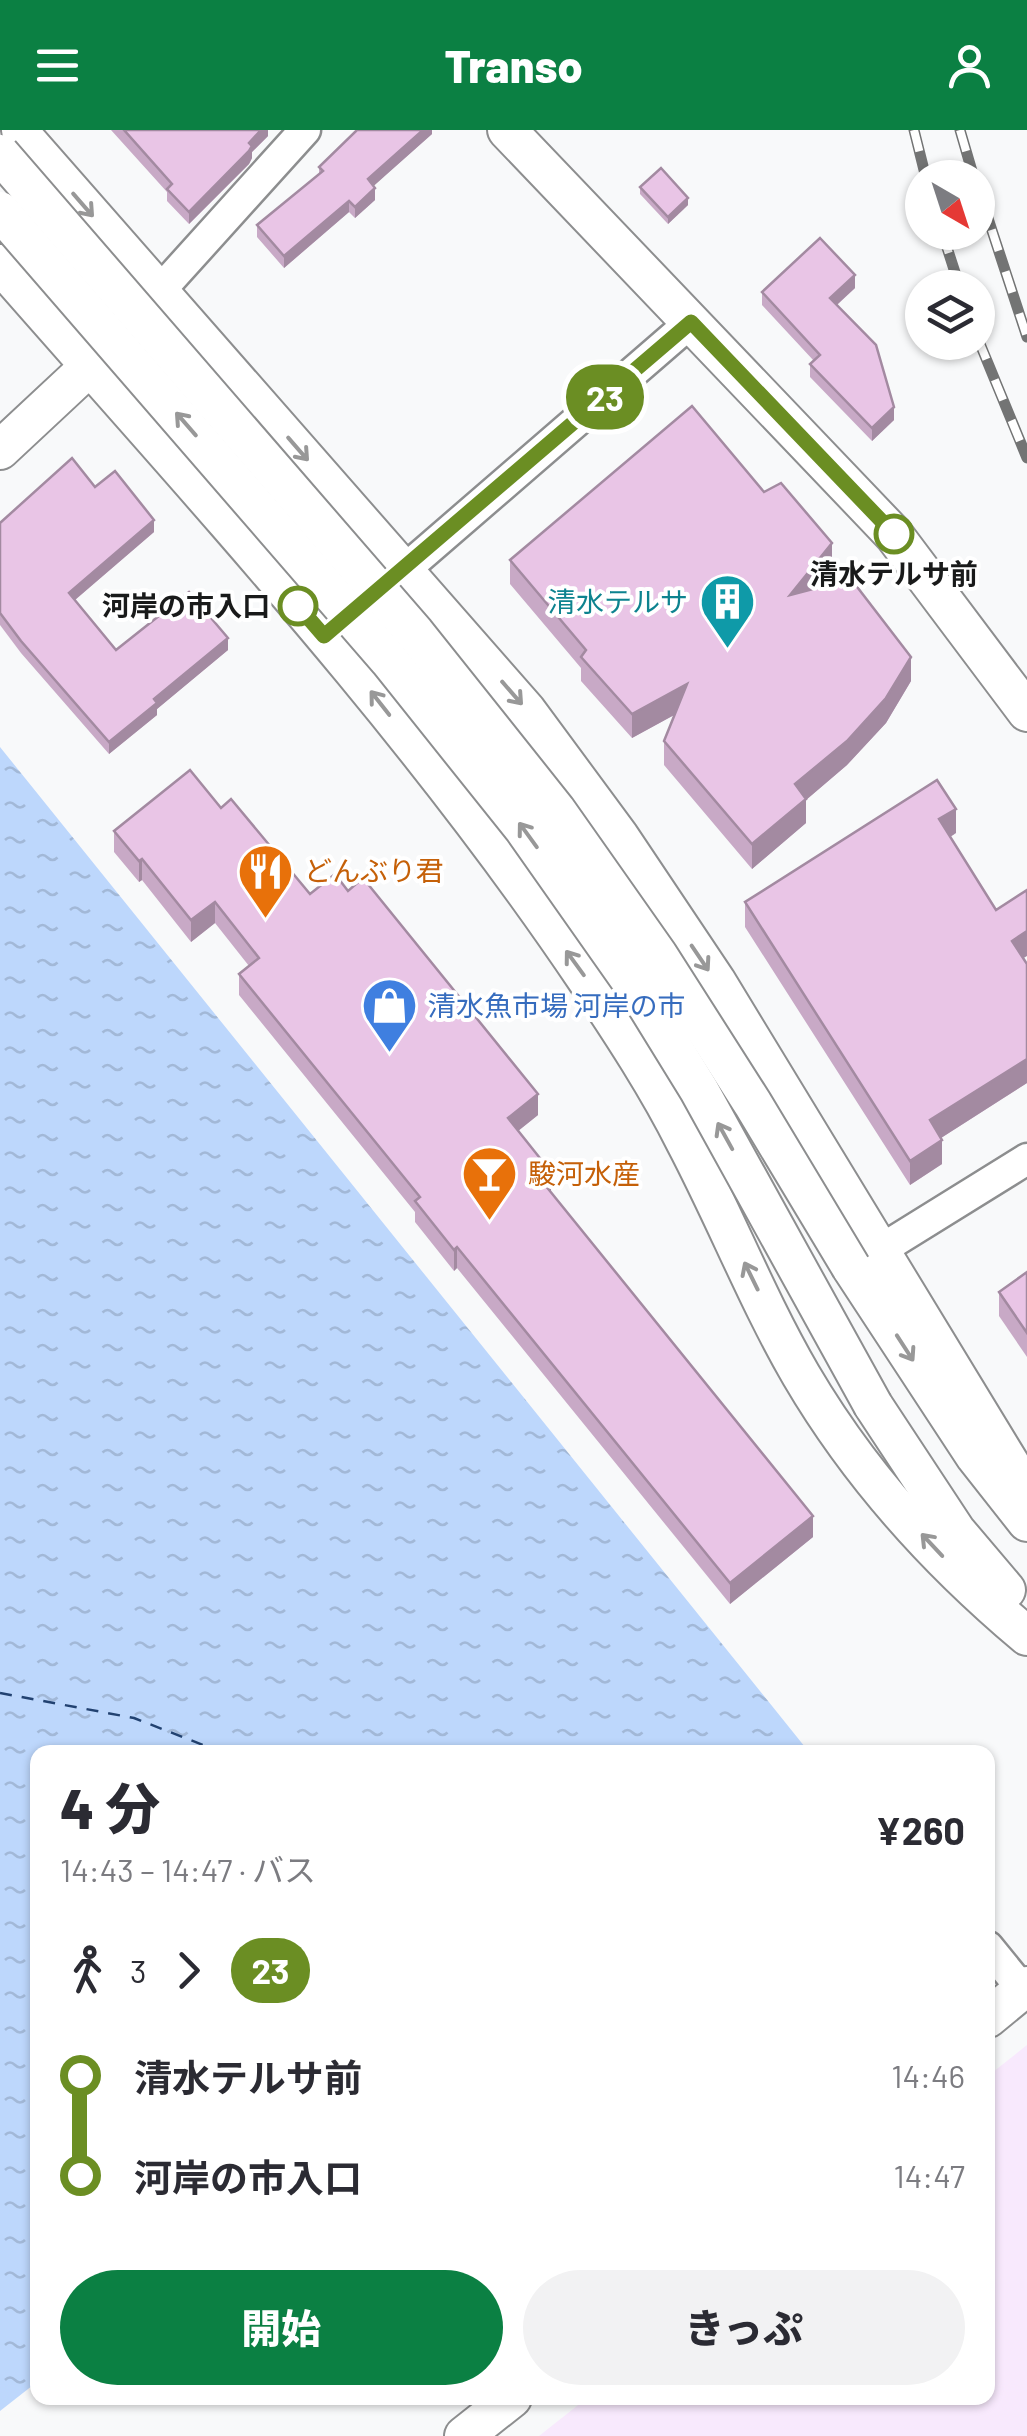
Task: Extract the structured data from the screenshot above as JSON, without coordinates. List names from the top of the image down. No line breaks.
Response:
{"places":{"other":["清水テルサ前","河岸の市入口"],"building":["清水テルサ"],"restaurant":["どんぶり君"],"shop":["清水魚市場 河岸の市"],"bar":["駿河水産"]},"lines":["bus line 23"],"north":"bottom right","page":{"header":"Transo","on_map":"23","heading":["4 分","14:43 – 14:47 · バス","¥260"],"legs":["3","23"],"list":[{"name":"清水テルサ前","value":"14:46"},{"name":"河岸の市入口","value":"14:47"}],"buttons":["開始","きっぷ"]}}
